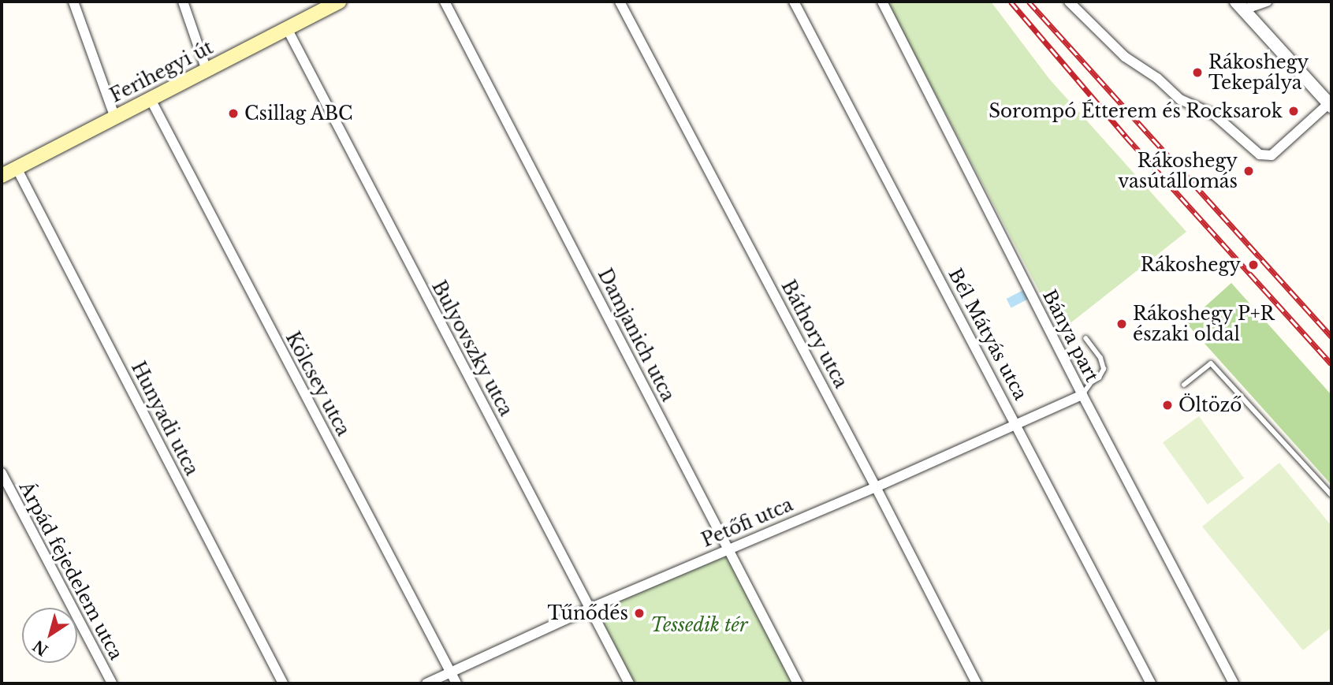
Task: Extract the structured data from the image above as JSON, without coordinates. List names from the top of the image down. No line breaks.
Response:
{"streets":{"main road":["Ferihegyi út"],"street":["Báthory utca","Bél Mátyás utca","Damjanich utca","Bánya part","Bulyovszky utca","Kölcsey utca","Hunyadi utca","Petőfi utca","Árpád fejedelem utca"]},"crossings":[["Ferihegyi út","Bulyovszky utca"],["Ferihegyi út","Kölcsey utca"],["Ferihegyi út","Hunyadi utca"],["Báthory utca","Petőfi utca"],["Bél Mátyás utca","Petőfi utca"],["Damjanich utca","Petőfi utca"],["Bánya part","Petőfi utca"],["Bulyovszky utca","Petőfi utca"],["Kölcsey utca","Petőfi utca"]],"parks":["Tessedik tér"],"places":["Rákoshegy Tekepálya","Sorompó Étterem és Rocksarok","Csillag ABC","Rákoshegy vasútállomás","Rákoshegy","Rákoshegy P+R északi oldal","Öltöző","Tűnődés"],"north":"bottom left"}
